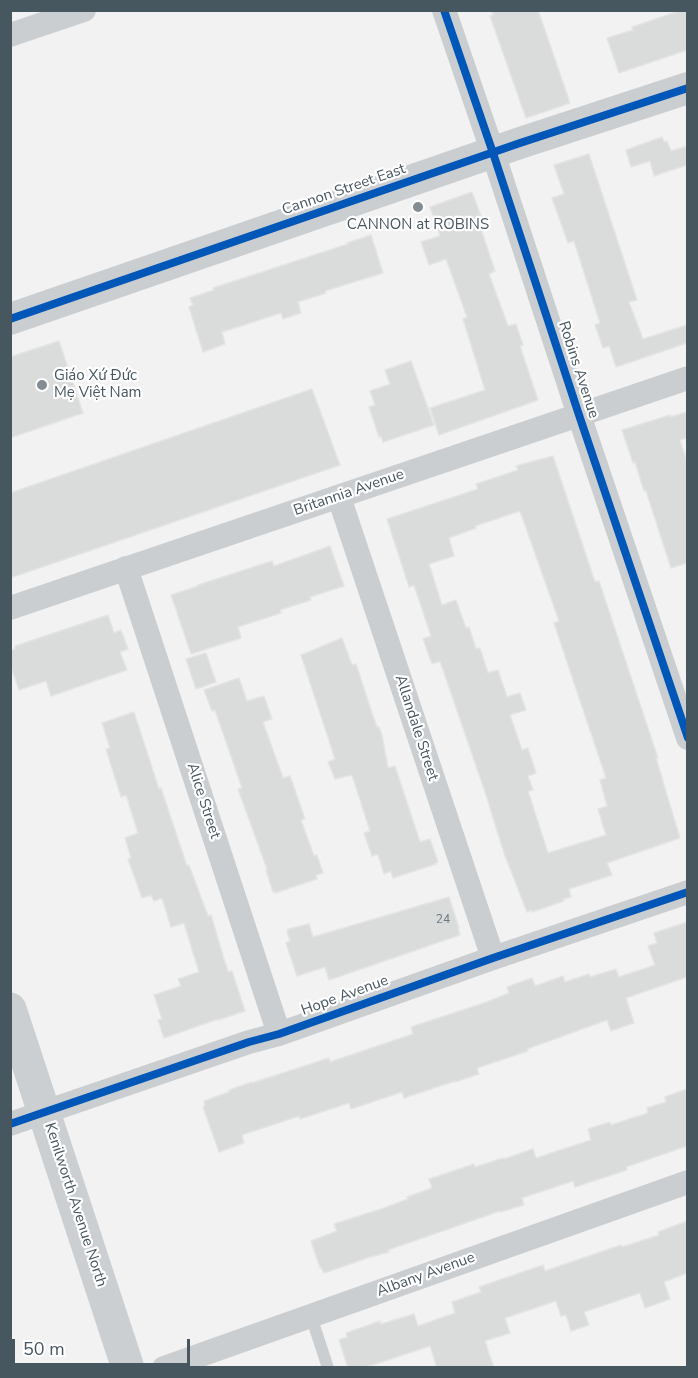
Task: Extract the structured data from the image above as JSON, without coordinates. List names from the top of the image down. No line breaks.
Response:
{"streets":{"main road":["Kenilworth Avenue North"],"street":["Cannon Street East","Robins Avenue","Britannia Avenue","Allandale Street","Alice Street","Hope Avenue","Albany Avenue"]},"crossings":[["Cannon Street East","Robins Avenue"],["Robins Avenue","Britannia Avenue"],["Britannia Avenue","Allandale Street"],["Britannia Avenue","Alice Street"],["Allandale Street","Hope Avenue"],["Alice Street","Hope Avenue"],["Hope Avenue","Kenilworth Avenue North"]],"places":["CANNON at ROBINS","Giáo Xứ Đức Mẹ Việt Nam"],"house_numbers":["24"],"scale_bar":"50 m"}
